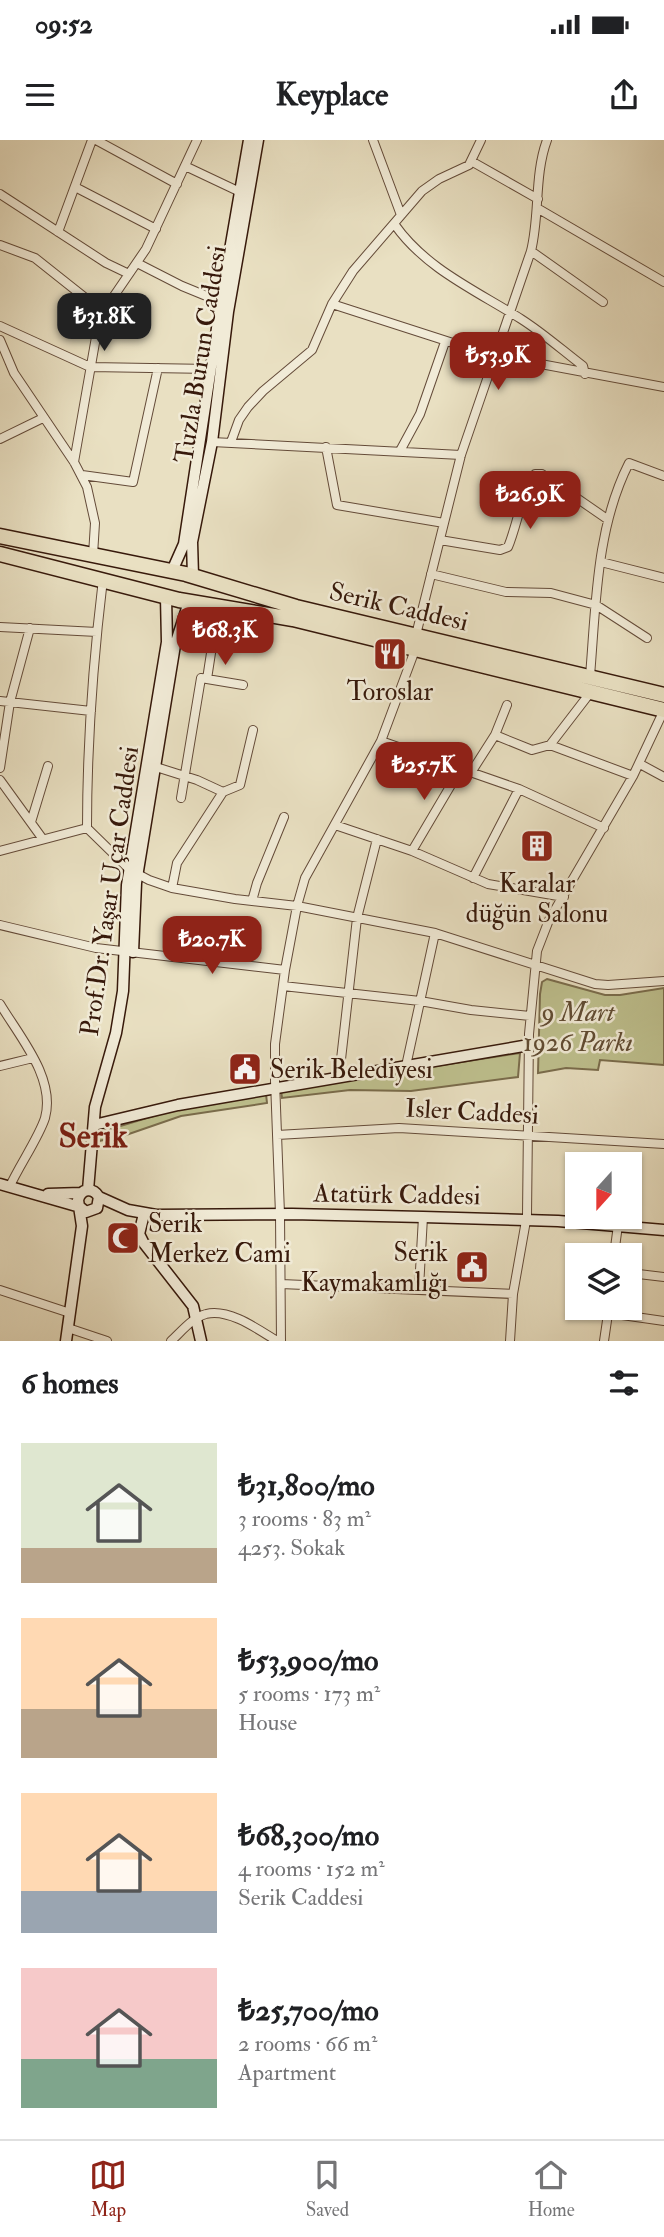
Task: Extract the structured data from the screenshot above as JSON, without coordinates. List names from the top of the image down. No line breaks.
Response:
{"streets":{"highway":["Serik Caddesi"],"main road":["Tuzla Burun Caddesi","Prof.Dr. Yaşar Uçar Caddesi","Atatürk Caddesi"],"street":["Isler Caddesi"]},"crossings":[["Tuzla Burun Caddesi","Serik Caddesi"],["Tuzla Burun Caddesi","Prof.Dr. Yaşar Uçar Caddesi"],["Serik Caddesi","Prof.Dr. Yaşar Uçar Caddesi"],["Prof.Dr. Yaşar Uçar Caddesi","Atatürk Caddesi"]],"districts":["Serik"],"parks":["9 Mart 1926 Parkı"],"places":{"restaurant":["Toroslar"],"building":["Karalar düğün Salonu"],"public building":["Serik Belediyesi","Serik Kaymakamlığı"],"mosque":["Serik Merkez Cami"]},"north":"bottom","page":{"status":"09:52","header":"Keyplace","price":["₺31.8K","₺53.9K","₺26.9K","₺68.3K","₺25.7K","₺20.7K"],"heading":"6 homes","list":[{"name":"₺31,800/mo","note":"3 rooms · 83 m² · 4253. Sokak"},{"name":"₺53,900/mo","note":"5 rooms · 173 m² · House"},{"name":"₺68,300/mo","note":"4 rooms · 152 m² · Serik Caddesi"},{"name":"₺25,700/mo","note":"2 rooms · 66 m² · Apartment"}],"tabs":["Map","Saved","Home"]}}
